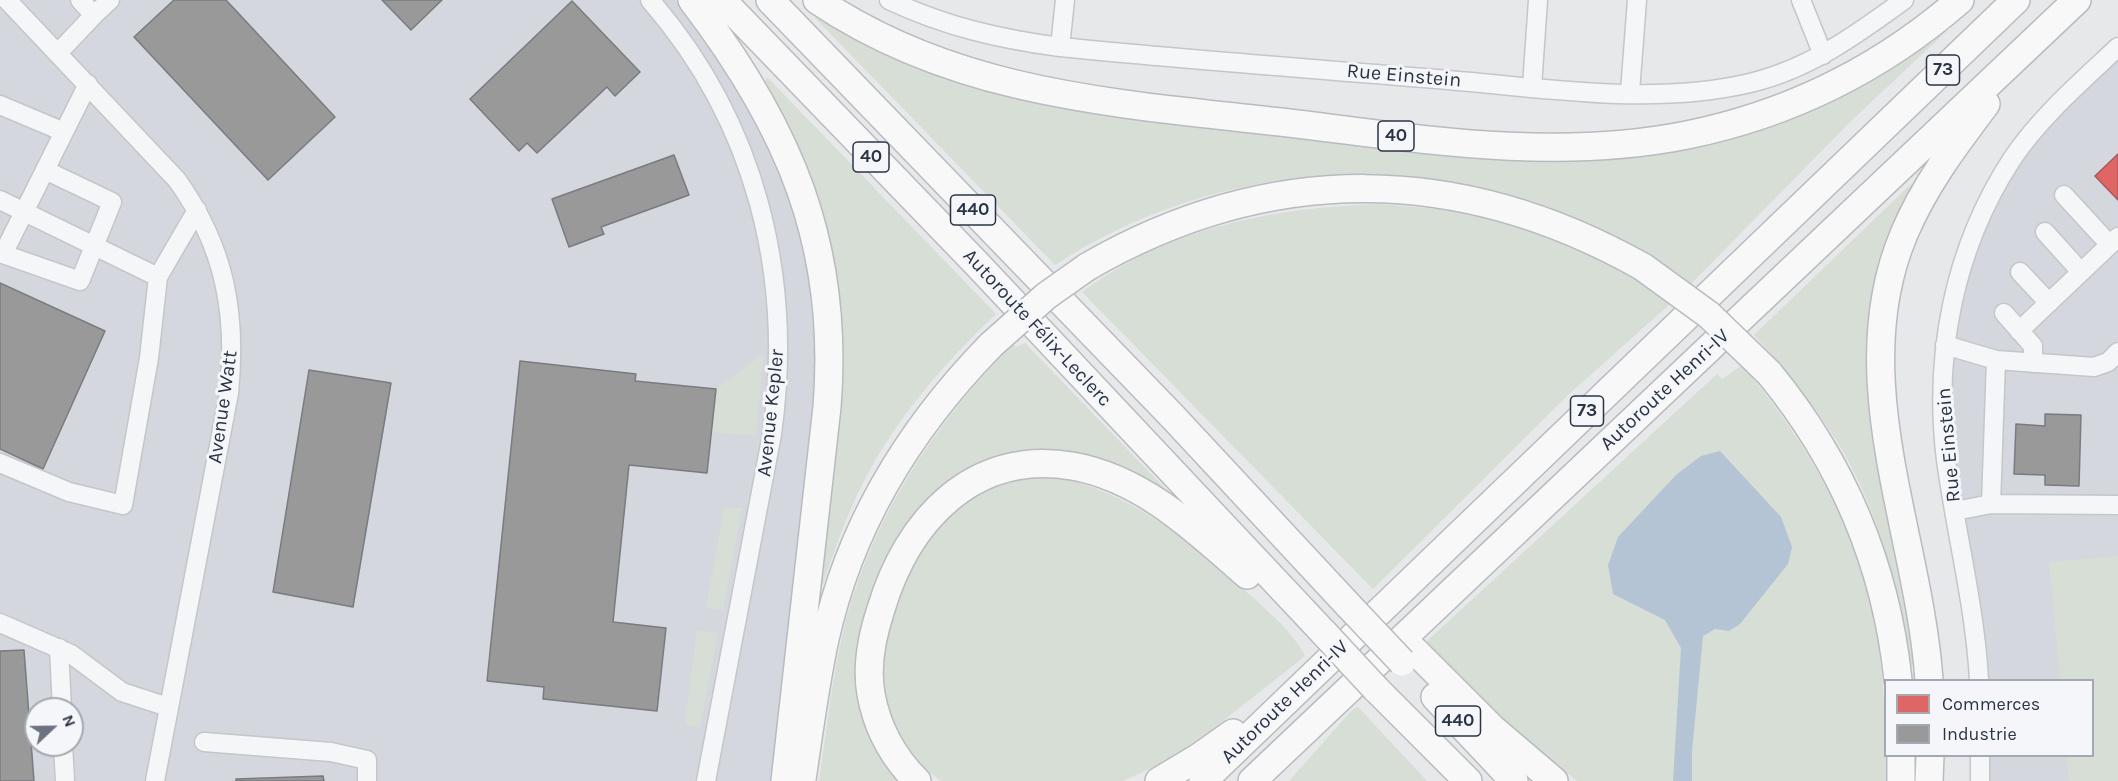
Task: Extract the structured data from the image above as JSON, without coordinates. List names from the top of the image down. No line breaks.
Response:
{"streets":{"highway":["73","40","440","Autoroute Félix-Leclerc","Autoroute Henri-IV"],"street":["Rue Einstein","Avenue Watt","Avenue Kepler"]},"crossings":[["40","440"],["40","Autoroute Félix-Leclerc"],["440","Autoroute Félix-Leclerc"]],"legend":["Commerces","Industrie"],"north":"right"}
